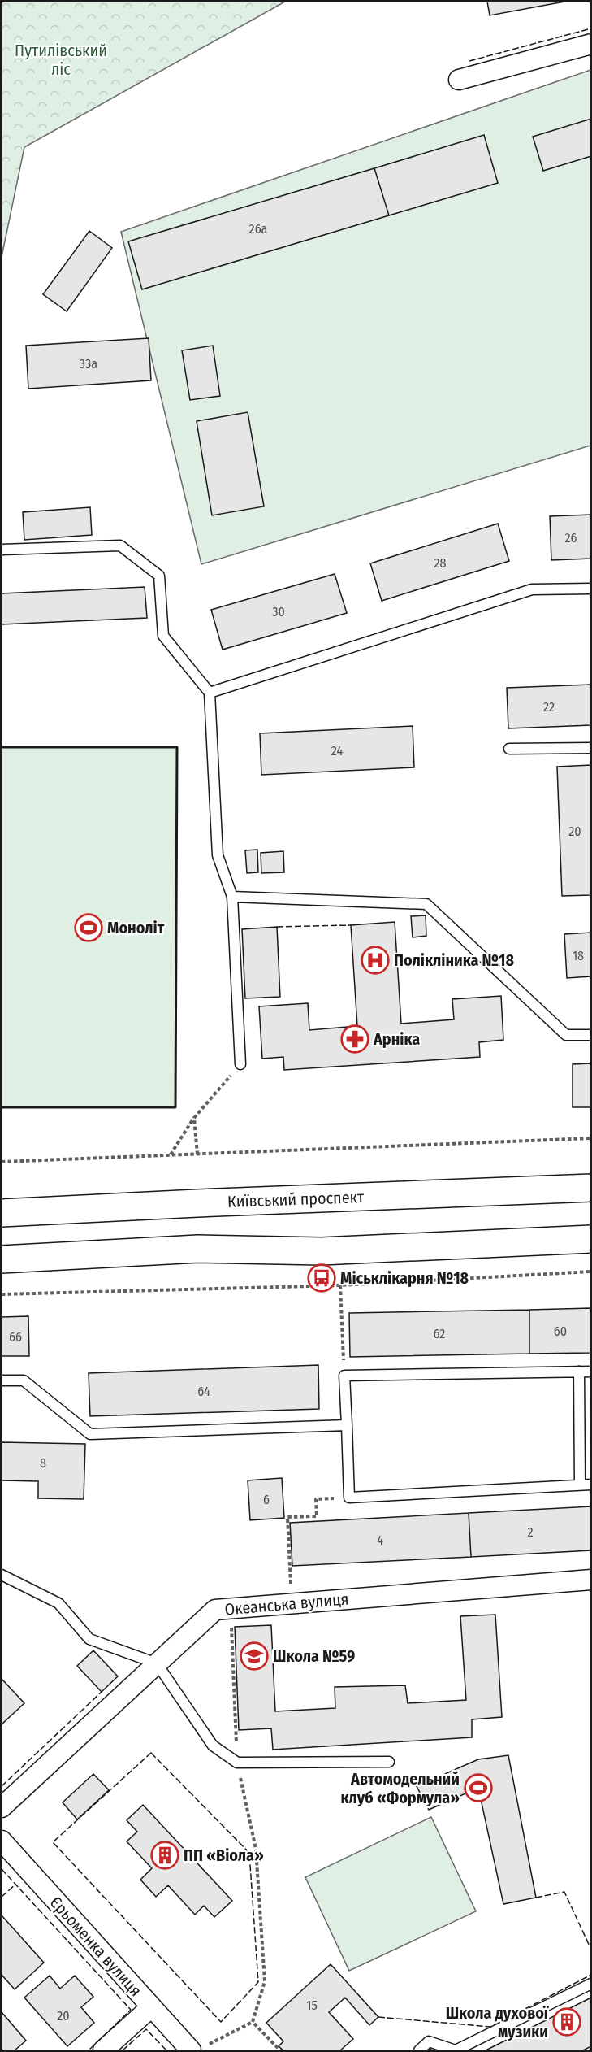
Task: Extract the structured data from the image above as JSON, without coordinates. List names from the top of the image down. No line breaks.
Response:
{"streets":{"main road":["Київський проспект"],"street":["Океанська вулиця","Єрьоменка вулиця"]},"parks":["Путилівський ліс"],"places":{"sports":["Моноліт","Автомодельний клуб «Формула»"],"hospital":["Полікліника №18"],"pharmacy":["Арніка"],"bus stop":["Міськлікарня №18"],"school or university":["Школа №59"],"building":["ПП «Віола»","Школа духової музики"]},"house_numbers":["26а","33а","26","28","30","22","24","20","18","60","62","66","64","8","6","2","4","15","20"]}
